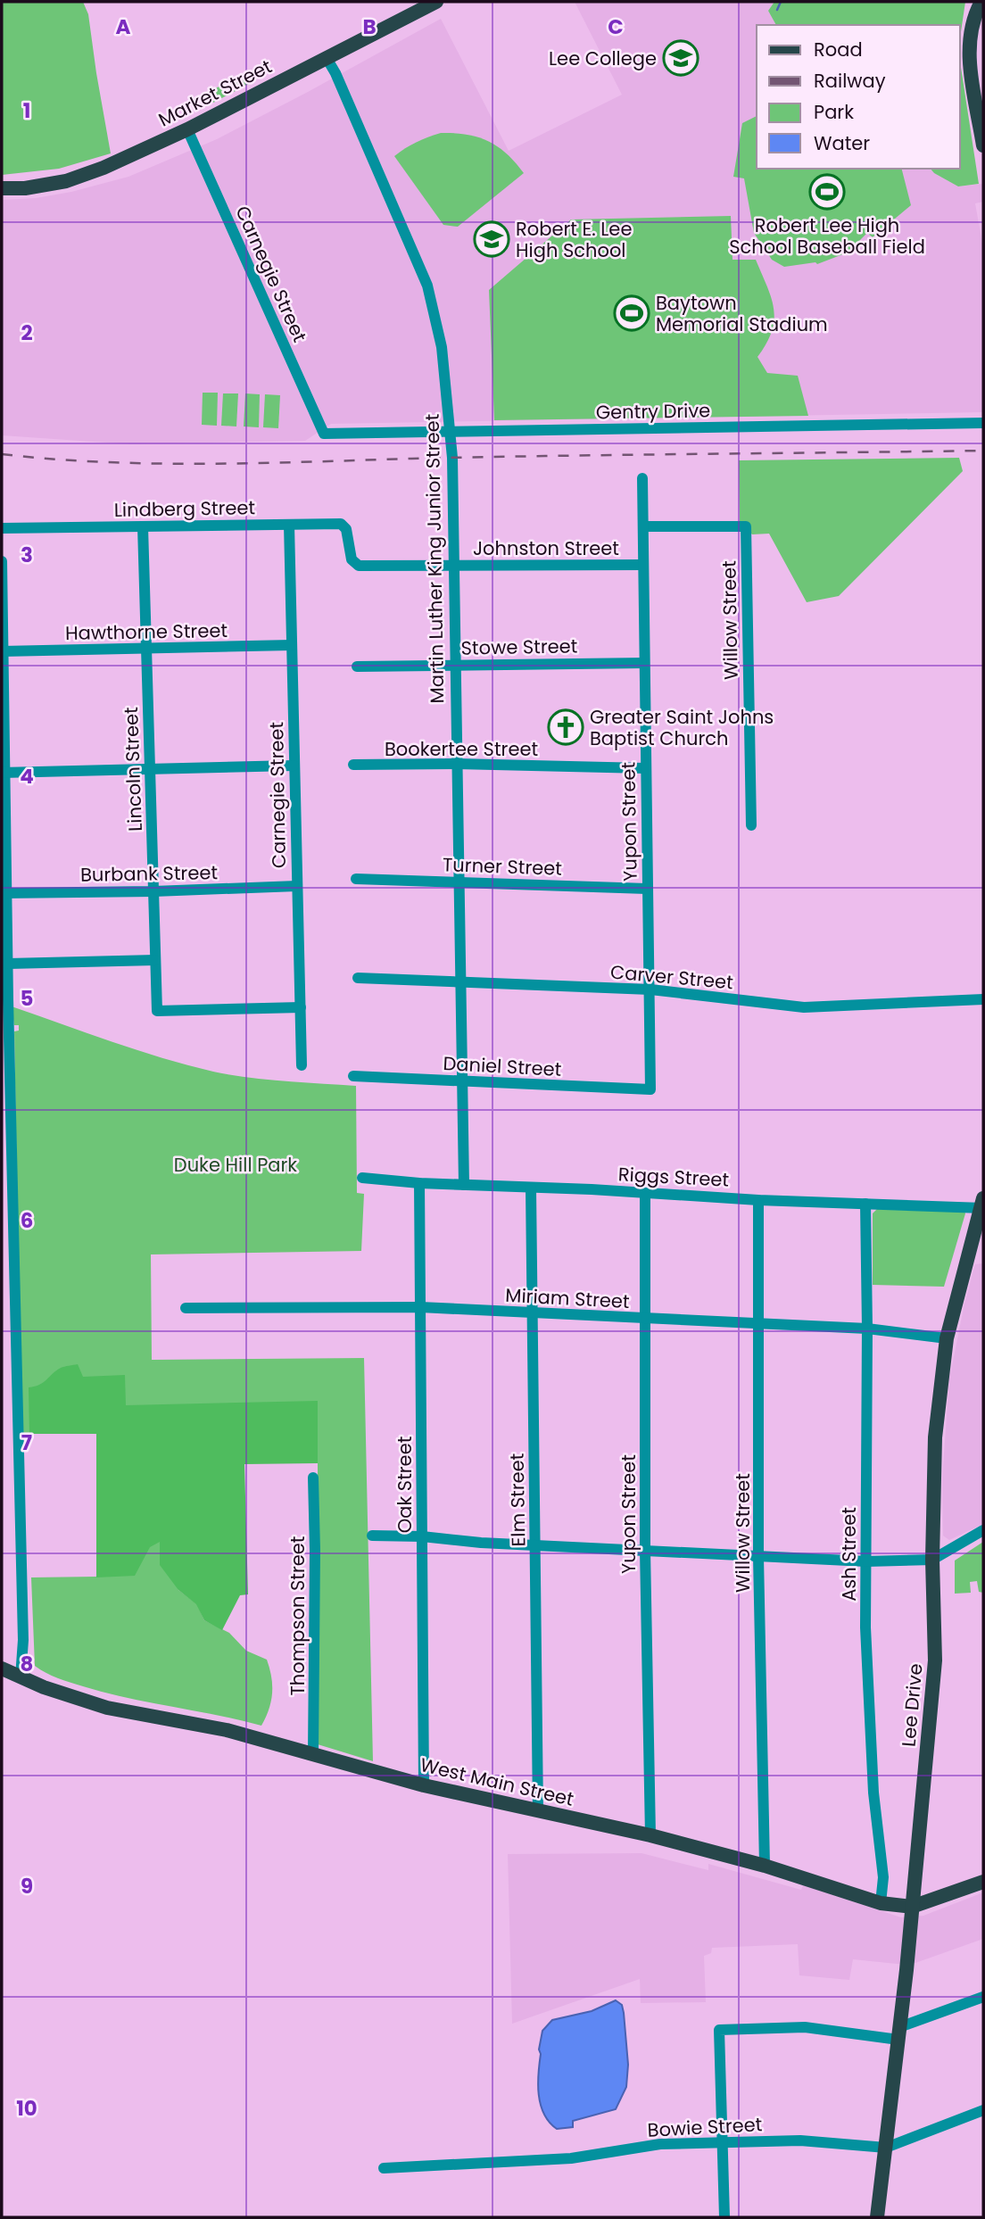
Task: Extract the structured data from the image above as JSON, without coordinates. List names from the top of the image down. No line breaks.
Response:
{"streets":{"main road":["Market Street","Lee Drive","West Main Street"],"street":["Carnegie Street","Gentry Drive","Lindberg Street","Johnston Street","Martin Luther King Junior Street","Willow Street","Hawthorne Street","Stowe Street","Bookertee Street","Lincoln Street","Yupon Street","Turner Street","Burbank Street","Carver Street","Daniel Street","Riggs Street","Miriam Street","Oak Street","Elm Street","Ash Street","Thompson Street","Bowie Street"]},"crossings":[["Market Street","Carnegie Street"],["Market Street","Martin Luther King Junior Street"],["Carnegie Street","Gentry Drive"],["Carnegie Street","Lindberg Street"],["Carnegie Street","Hawthorne Street"],["Carnegie Street","Lincoln Street"],["Carnegie Street","Burbank Street"],["Gentry Drive","Martin Luther King Junior Street"],["Lindberg Street","Johnston Street"],["Lindberg Street","Lincoln Street"],["Johnston Street","Martin Luther King Junior Street"],["Johnston Street","Willow Street"],["Johnston Street","Yupon Street"],["Martin Luther King Junior Street","Stowe Street"],["Martin Luther King Junior Street","Bookertee Street"],["Martin Luther King Junior Street","Turner Street"],["Martin Luther King Junior Street","Carver Street"],["Martin Luther King Junior Street","Daniel Street"],["Martin Luther King Junior Street","Riggs Street"],["Willow Street","Riggs Street"],["Willow Street","Miriam Street"],["Willow Street","West Main Street"],["Hawthorne Street","Lincoln Street"],["Stowe Street","Yupon Street"],["Bookertee Street","Yupon Street"],["Lincoln Street","Burbank Street"],["Yupon Street","Turner Street"],["Yupon Street","Carver Street"],["Yupon Street","Daniel Street"],["Yupon Street","Riggs Street"],["Yupon Street","Miriam Street"],["Yupon Street","West Main Street"],["Riggs Street","Oak Street"],["Riggs Street","Elm Street"],["Riggs Street","Ash Street"],["Riggs Street","Lee Drive"],["Miriam Street","Oak Street"],["Miriam Street","Elm Street"],["Miriam Street","Ash Street"],["Miriam Street","Lee Drive"],["Oak Street","West Main Street"],["Elm Street","West Main Street"],["Ash Street","West Main Street"],["Thompson Street","West Main Street"],["Lee Drive","West Main Street"],["Lee Drive","Bowie Street"]],"parks":["Duke Hill Park"],"places":{"school or university":["Lee College","Robert E. Lee High School"],"sports":["Robert Lee High School Baseball Field","Baytown Memorial Stadium"],"church":["Greater Saint Johns Baptist Church"]},"legend":["Road","Railway","Park","Water"],"grid":{"columns":["A","B","C"],"rows":["1","2","3","4","5","6","7","8","9","10"]}}
